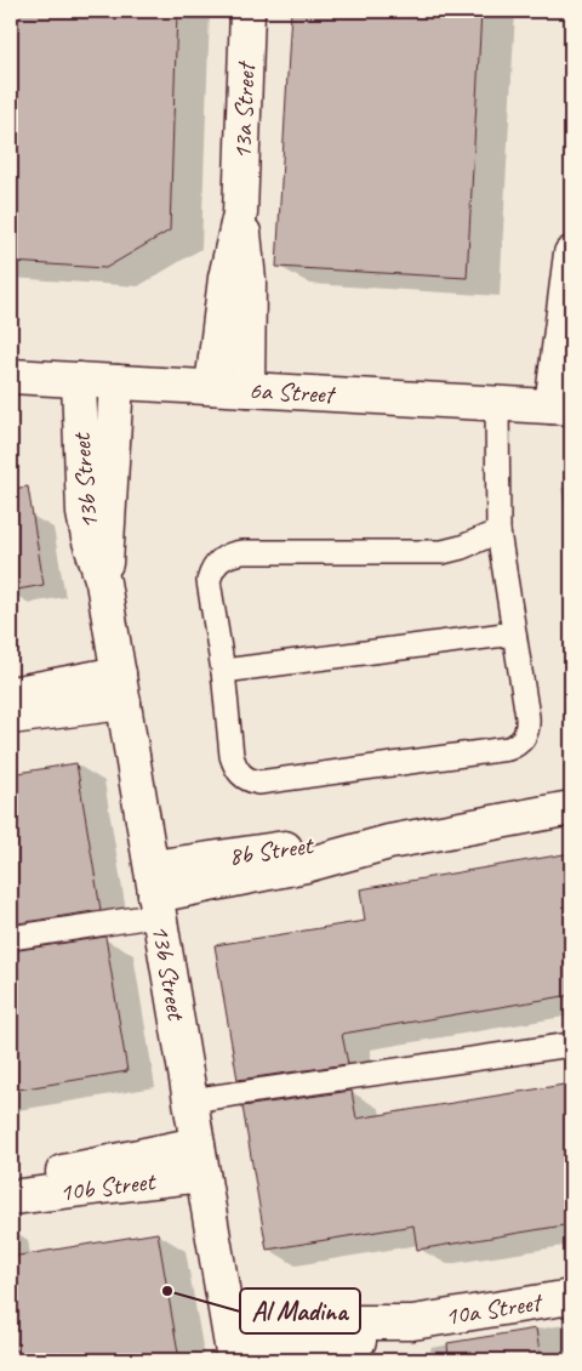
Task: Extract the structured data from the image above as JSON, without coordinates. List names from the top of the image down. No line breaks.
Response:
{"streets":{"street":["13a Street","6a Street","13b Street","8b Street","10b Street","10a Street"]},"crossings":[["13a Street","6a Street"],["6a Street","13b Street"],["13b Street","8b Street"],["13b Street","10b Street"],["13b Street","10a Street"]],"places":["Al Madina"]}
